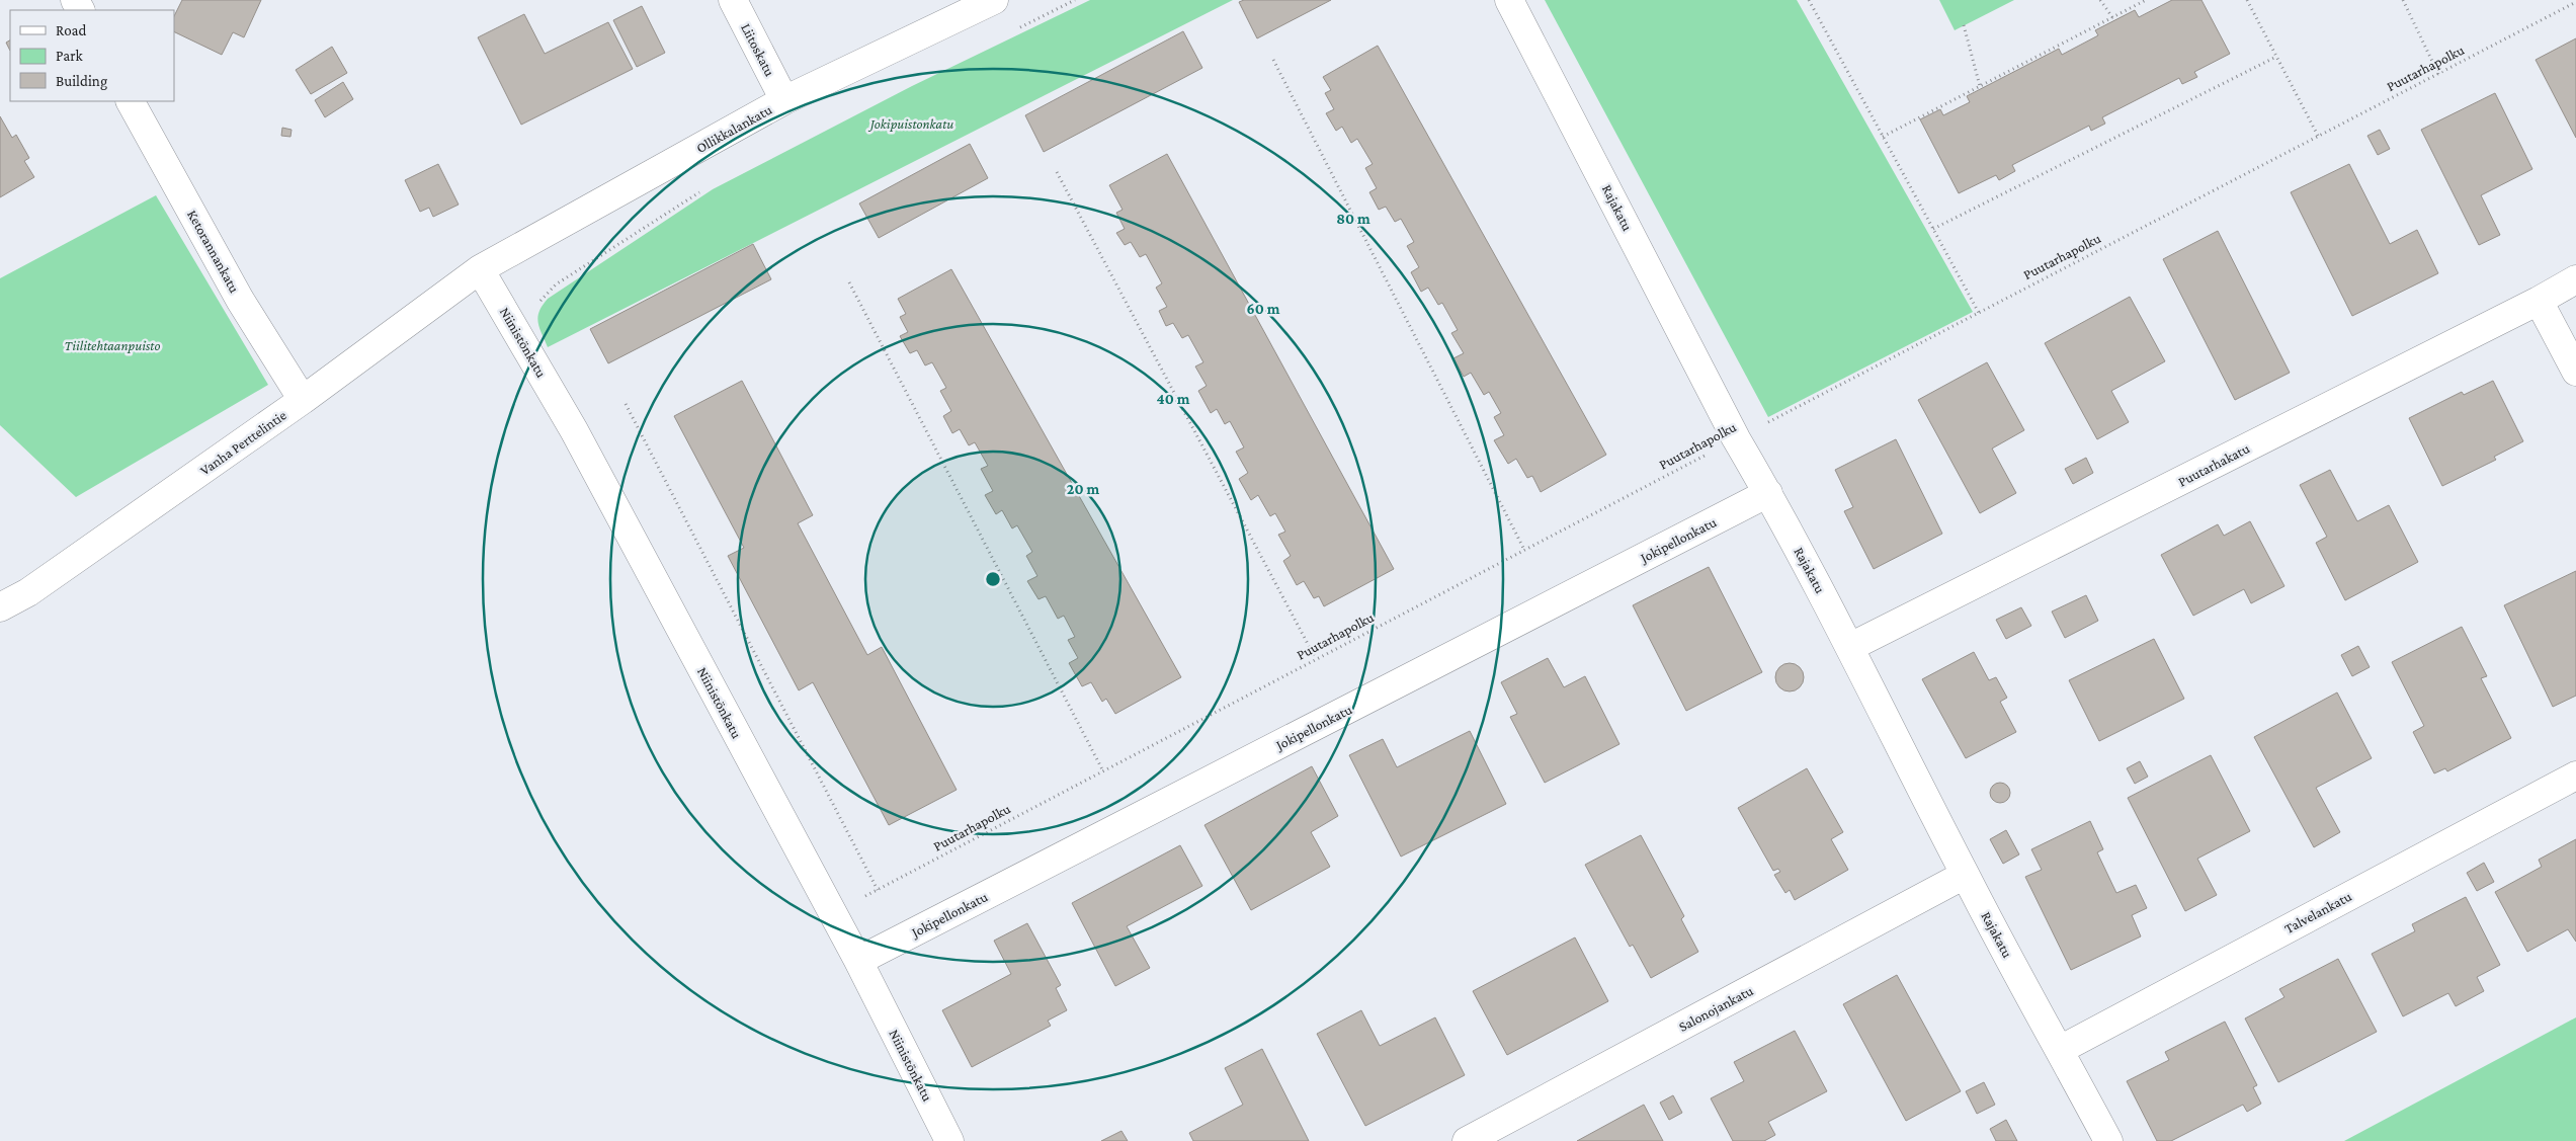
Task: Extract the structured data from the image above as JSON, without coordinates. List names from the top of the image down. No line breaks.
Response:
{"streets":{"street":["Liitoskatu","Ollikkalankatu","Rajakatu","Ketorannankatu","Niinistönkatu","Vanha Perttelintie","Puutarhakatu","Jokipellonkatu","Talvelankatu","Salonojankatu"],"path":["Puutarhapolku"]},"crossings":[["Liitoskatu","Ollikkalankatu"],["Puutarhapolku","Rajakatu"],["Puutarhapolku","Niinistönkatu"],["Ollikkalankatu","Niinistönkatu"],["Ollikkalankatu","Vanha Perttelintie"],["Rajakatu","Puutarhakatu"],["Rajakatu","Jokipellonkatu"],["Rajakatu","Talvelankatu"],["Rajakatu","Salonojankatu"],["Ketorannankatu","Vanha Perttelintie"],["Niinistönkatu","Vanha Perttelintie"],["Niinistönkatu","Jokipellonkatu"]],"parks":["Jokipuistonkatu","Tiilitehtaanpuisto"],"legend":["Road","Park","Building"],"rings":["80 m","60 m","40 m","20 m"]}
